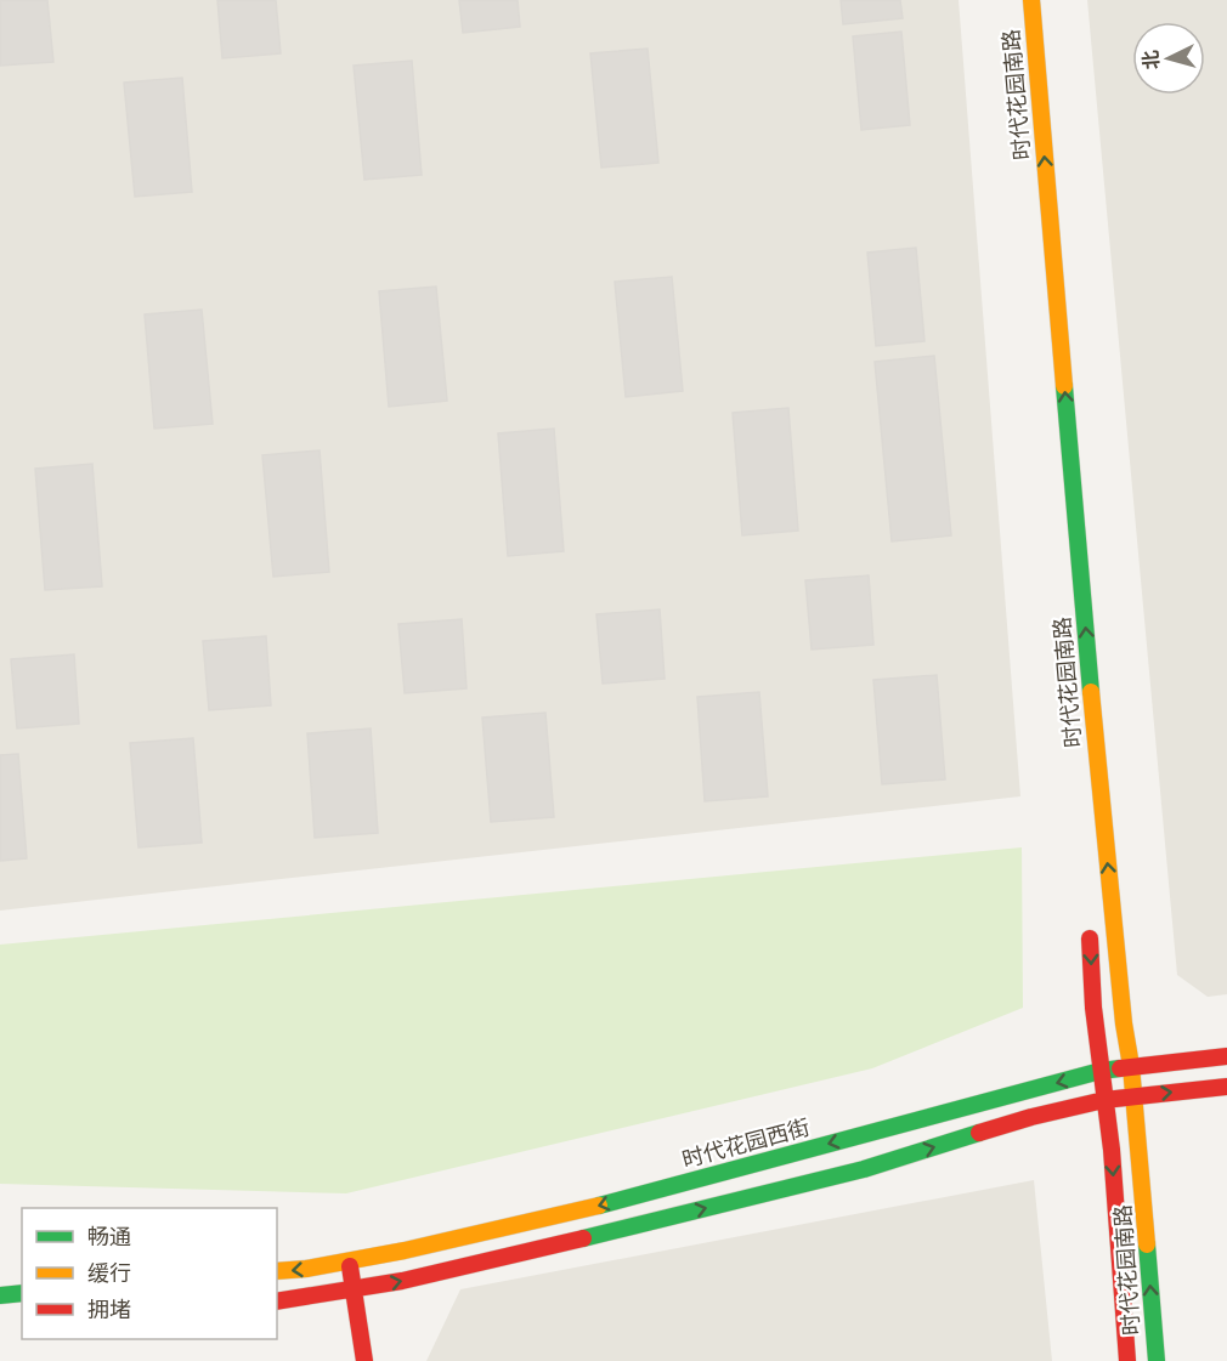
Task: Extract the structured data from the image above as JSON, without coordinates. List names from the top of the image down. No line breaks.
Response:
{"streets":{"street":["时代花园南路","时代花园西街"]},"crossings":[["时代花园南路","时代花园西街"]],"legend":["畅通","缓行","拥堵"],"north":"left"}
